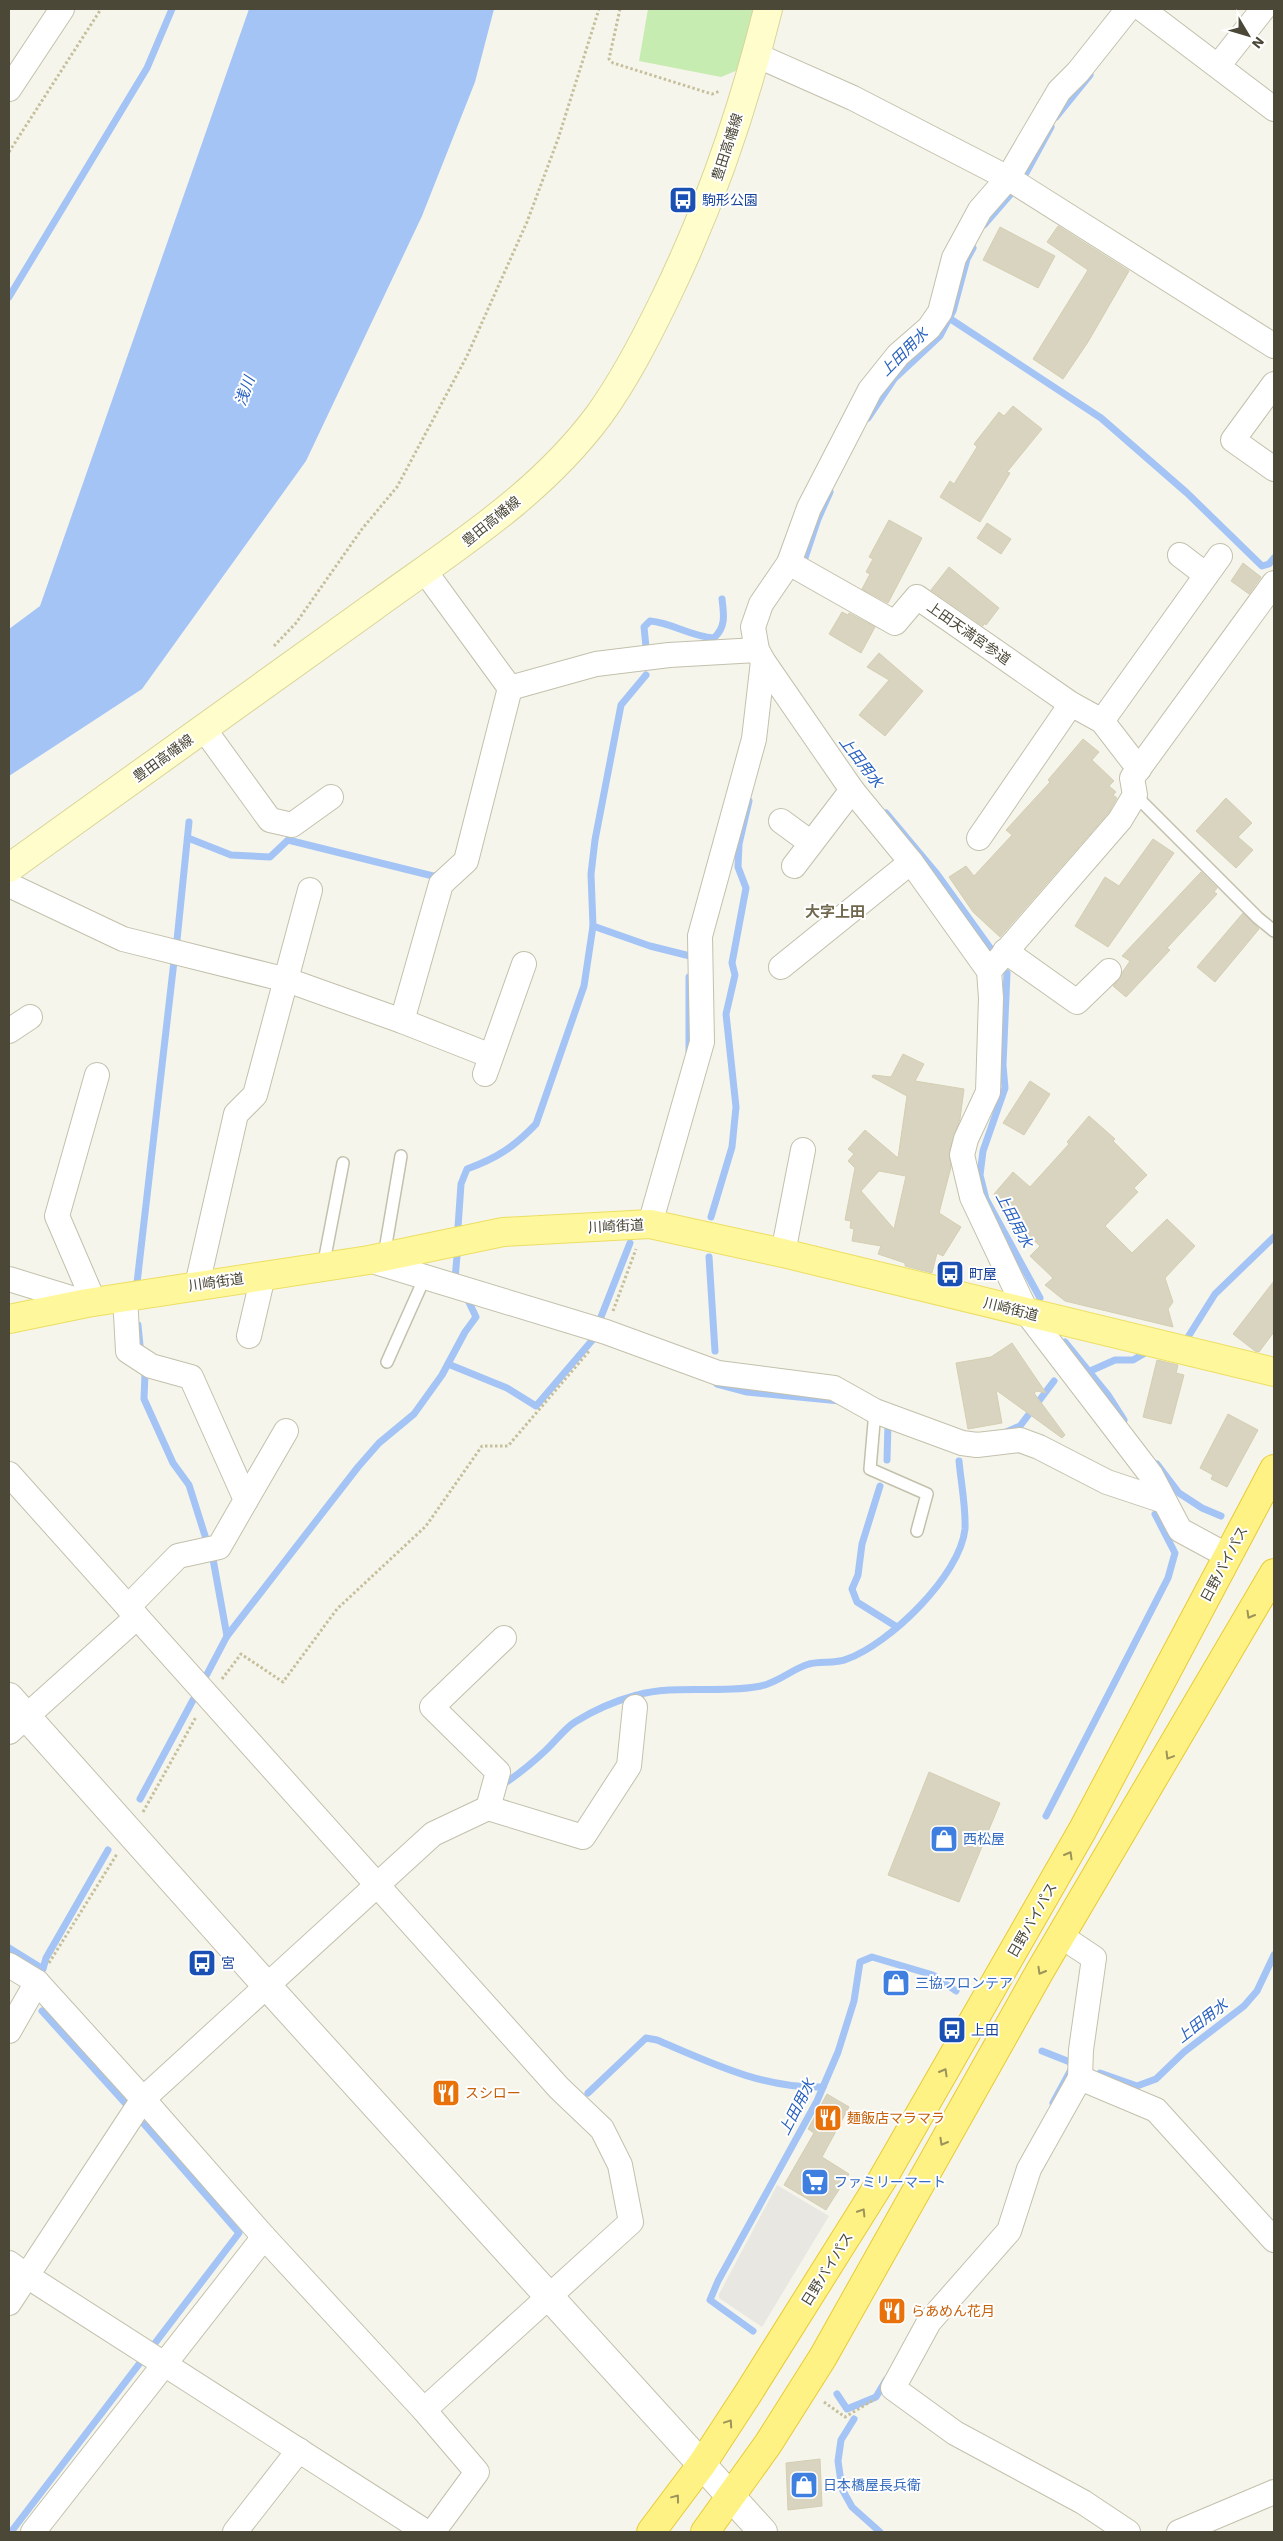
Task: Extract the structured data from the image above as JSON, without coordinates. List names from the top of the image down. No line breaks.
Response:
{"streets":{"highway":["日野バイパス"],"main road":["豊田高幡線","川崎街道"],"street":["上田天満宮参道"]},"districts":["大字上田"],"water":["上田用水","浅川"],"places":{"bus stop":["駒形公園","町屋","宮","上田"],"shop":["西松屋","三協フロンテア","日本橋屋長兵衛"],"restaurant":["スシロー","麺飯店マラマラ","らあめん花月"],"supermarket":["ファミリーマート"]},"north":"bottom right"}
